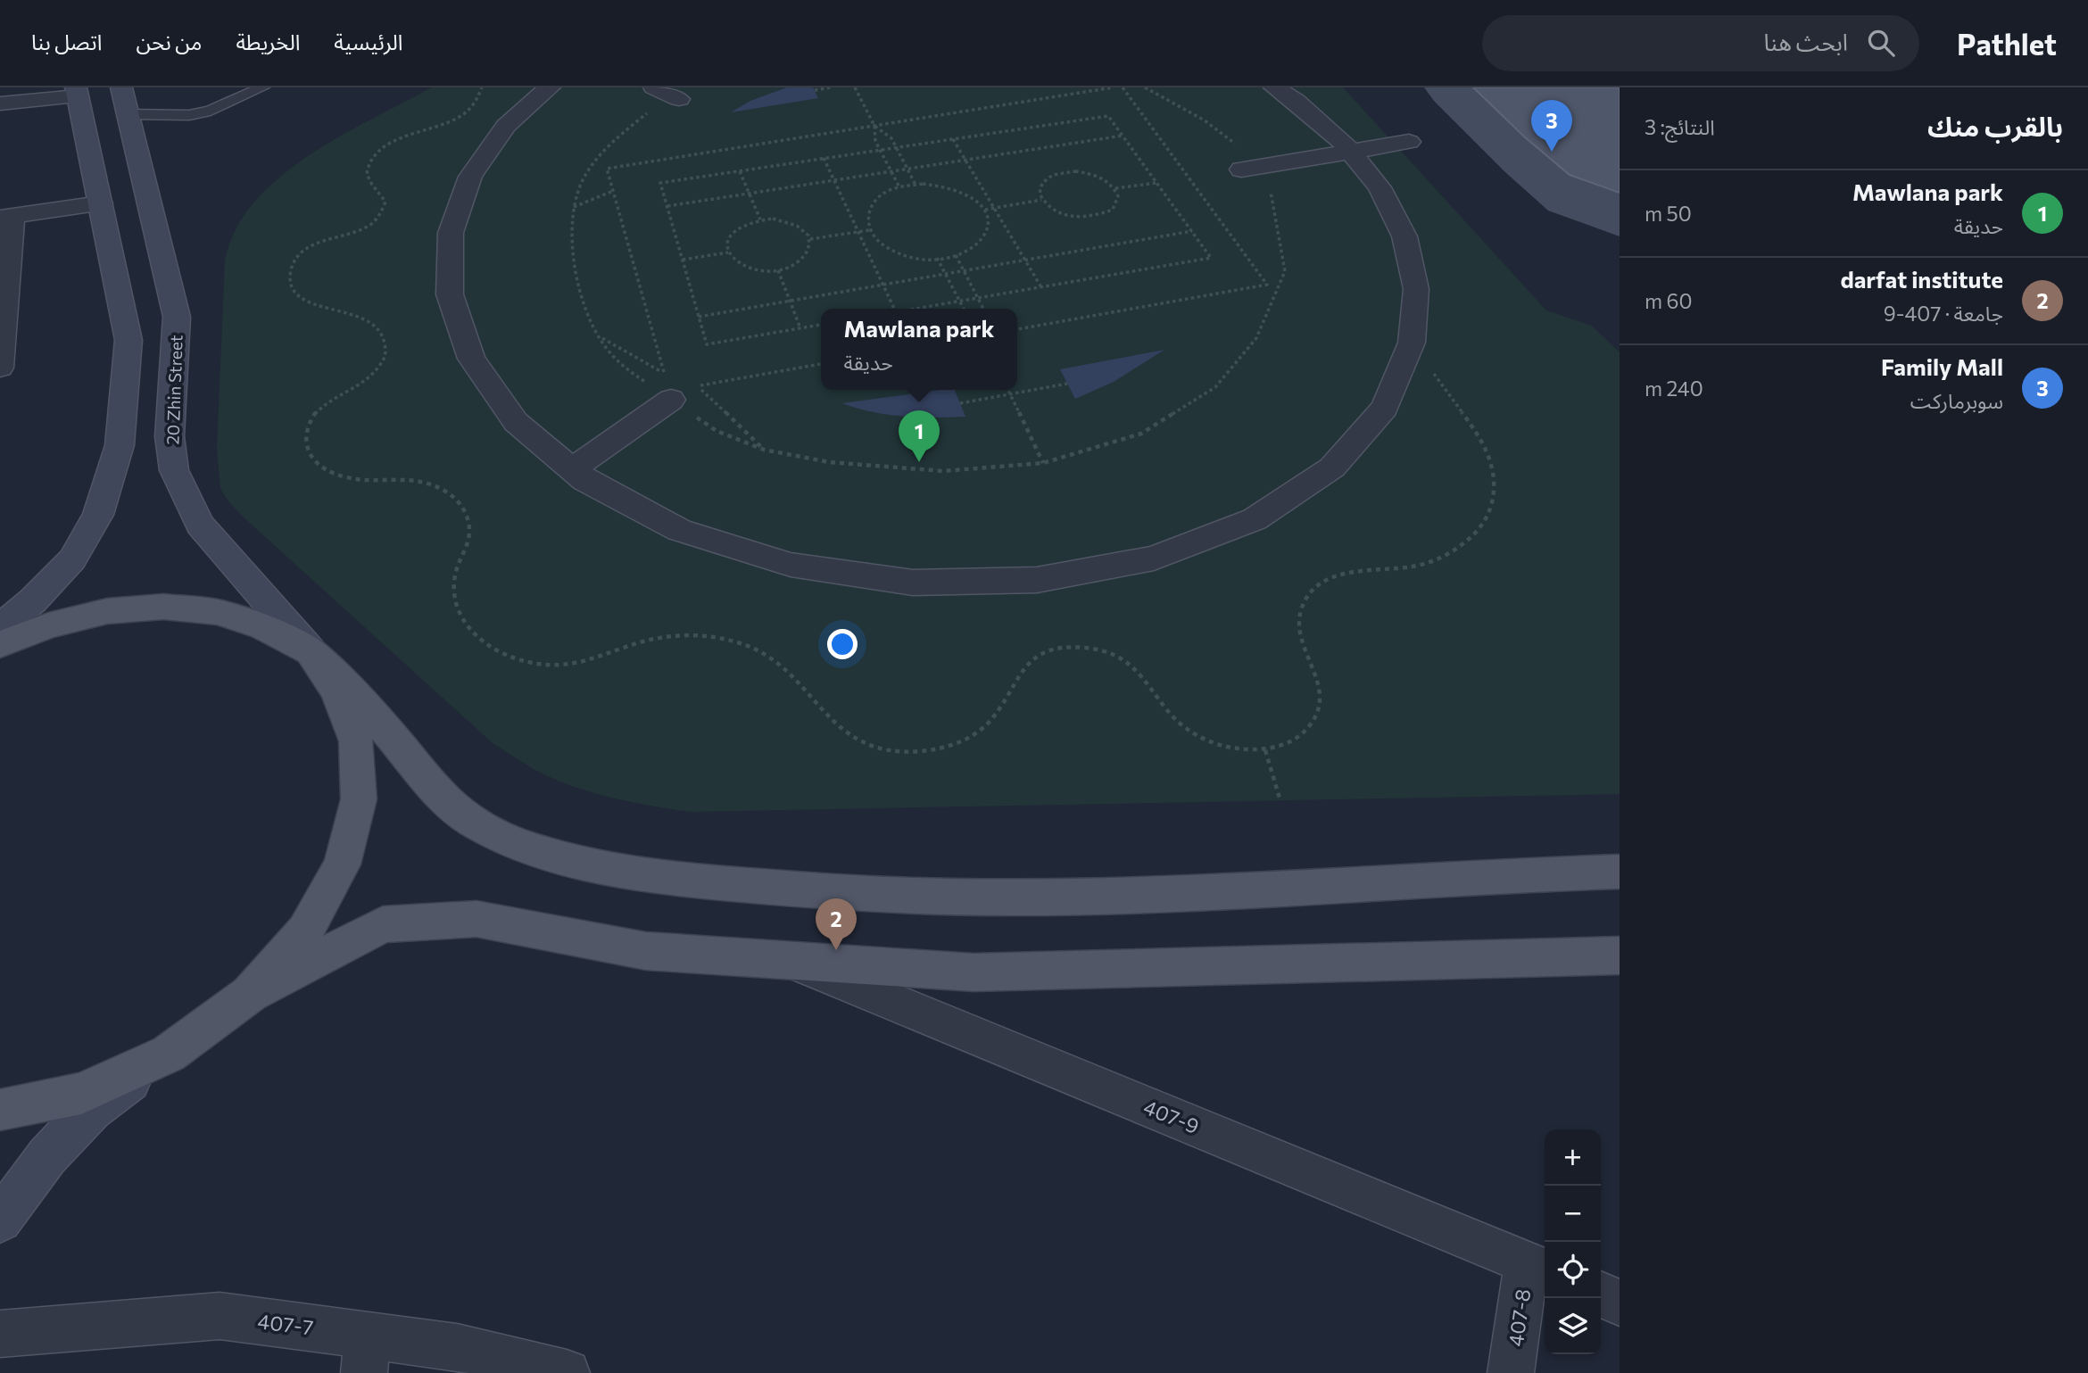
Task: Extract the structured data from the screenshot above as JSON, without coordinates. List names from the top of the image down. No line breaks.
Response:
{"streets":{"main road":["20 Zhin Street"],"street":["407-9","407-8","407-7"]},"crossings":[["407-9","407-8"]],"page":{"header":"Pathlet","search":"ابحث هنا","nav":["الرئيسية","الخريطة","من نحن","اتصل بنا"],"heading":["بالقرب منك","النتائج: 3"],"pins":["3","1","2"],"list":[{"mark":"1","name":"Mawlana park","note":"حديقة","value":"50 m"},{"mark":"2","name":"darfat institute","note":"جامعة · 407-9","value":"60 m"},{"mark":"3","name":"Family Mall","note":"سوبرماركت","value":"240 m"}],"popup":["Mawlana park","حديقة"],"map_buttons":["+","−"]}}
